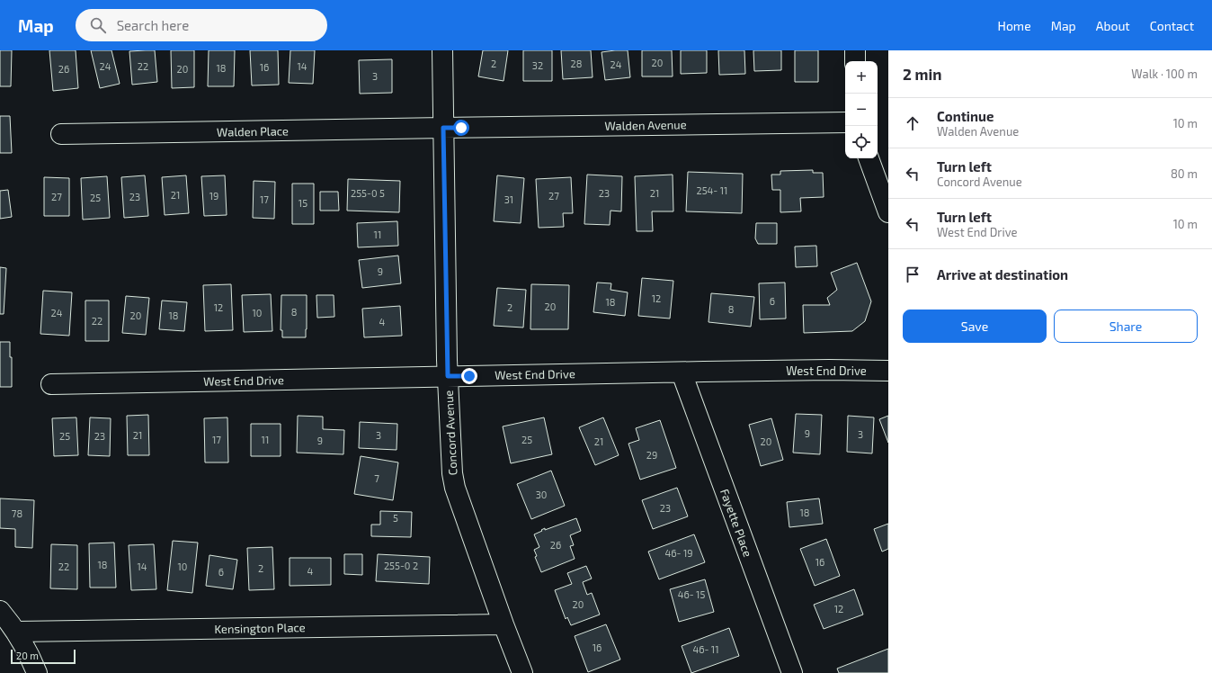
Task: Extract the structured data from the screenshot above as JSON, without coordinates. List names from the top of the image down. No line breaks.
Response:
{"streets":{"street":["Walden Avenue","Walden Place","West End Drive","Concord Avenue","Fayette Place","Kensington Place"]},"crossings":[["Walden Avenue","Walden Place"],["Walden Avenue","Concord Avenue"],["Walden Place","Concord Avenue"],["West End Drive","Concord Avenue"],["West End Drive","Fayette Place"],["Concord Avenue","Kensington Place"]],"house_numbers":["20","2","28","24","32","24","22","14","16","18","26","20","3","254- 11","255-0 5","23","21","21","19","27","27","23","25","17","31","15","11","9","12","6","18","20","12","2","8","8","24","10","20","18","22","4","9","3","21","3","25","23","17","11","25","9","21","20","29","7","30","23","18","78","5","26","46- 19","16","18","255-0 2","22","14","10","2","4","6","46- 15","20","12","16","46- 11"],"scale_bar":"20 m","page":{"header":"Map","search":"Search here","nav":["Home","Map","About","Contact"],"heading":["2 min","Walk · 100 m"],"map_buttons":["+","−"],"list":[["Continue","Walden Avenue","10 m"],["Turn left","Concord Avenue","80 m"],["Turn left","West End Drive","10 m"],"Arrive at destination"],"buttons":["Save","Share"],"scale":"20 m"}}
